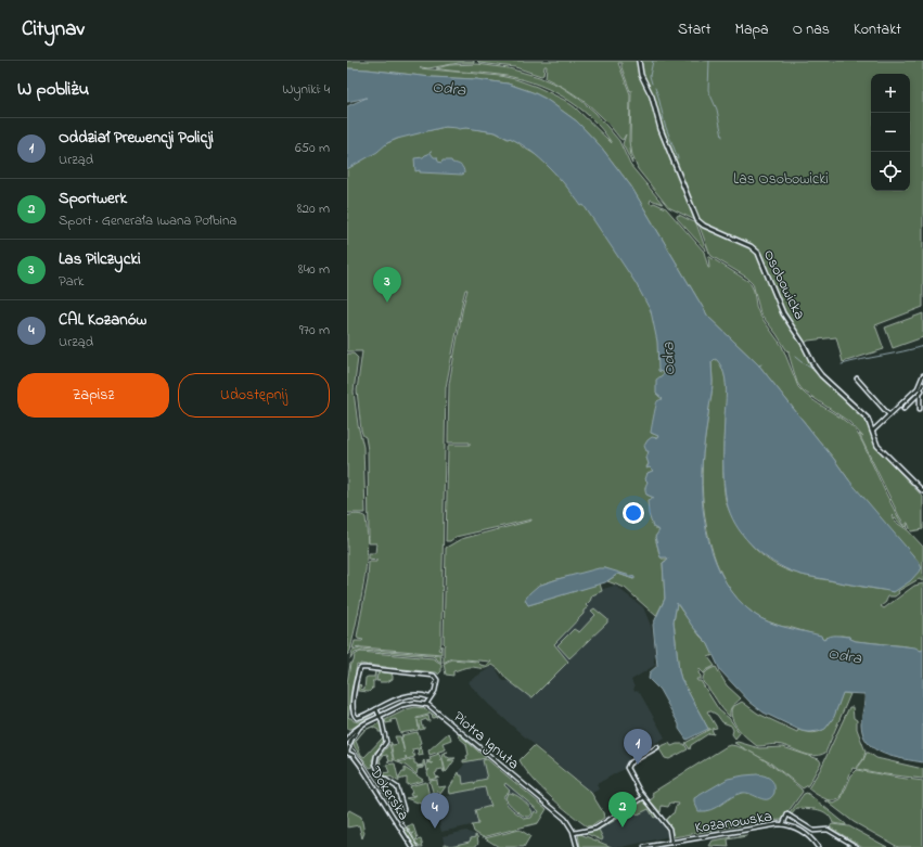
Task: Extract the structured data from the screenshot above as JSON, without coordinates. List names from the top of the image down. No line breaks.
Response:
{"streets":{"street":["Osobowicka","Piotra Ignuta","Dokerska","Kozanowska"]},"water":["Odra"],"parks":["Las Osobowicki"],"page":{"header":"Citynav","nav":["Start","Mapa","O nas","Kontakt"],"heading":["W pobliżu","Wyniki: 4"],"map_buttons":["+","−"],"list":[{"mark":"1","name":"Oddział Prewencji Policji","note":"Urząd","value":"650 m"},{"mark":"2","name":"Sportwerk","note":"Sport · Generała Iwana Połbina","value":"820 m"},{"mark":"3","name":"Las Pilczycki","note":"Park","value":"840 m"},{"mark":"4","name":"CAL Kozanów","note":"Urząd","value":"970 m"}],"pins":["3","1","2","4"],"buttons":["Zapisz","Udostępnij"]}}
